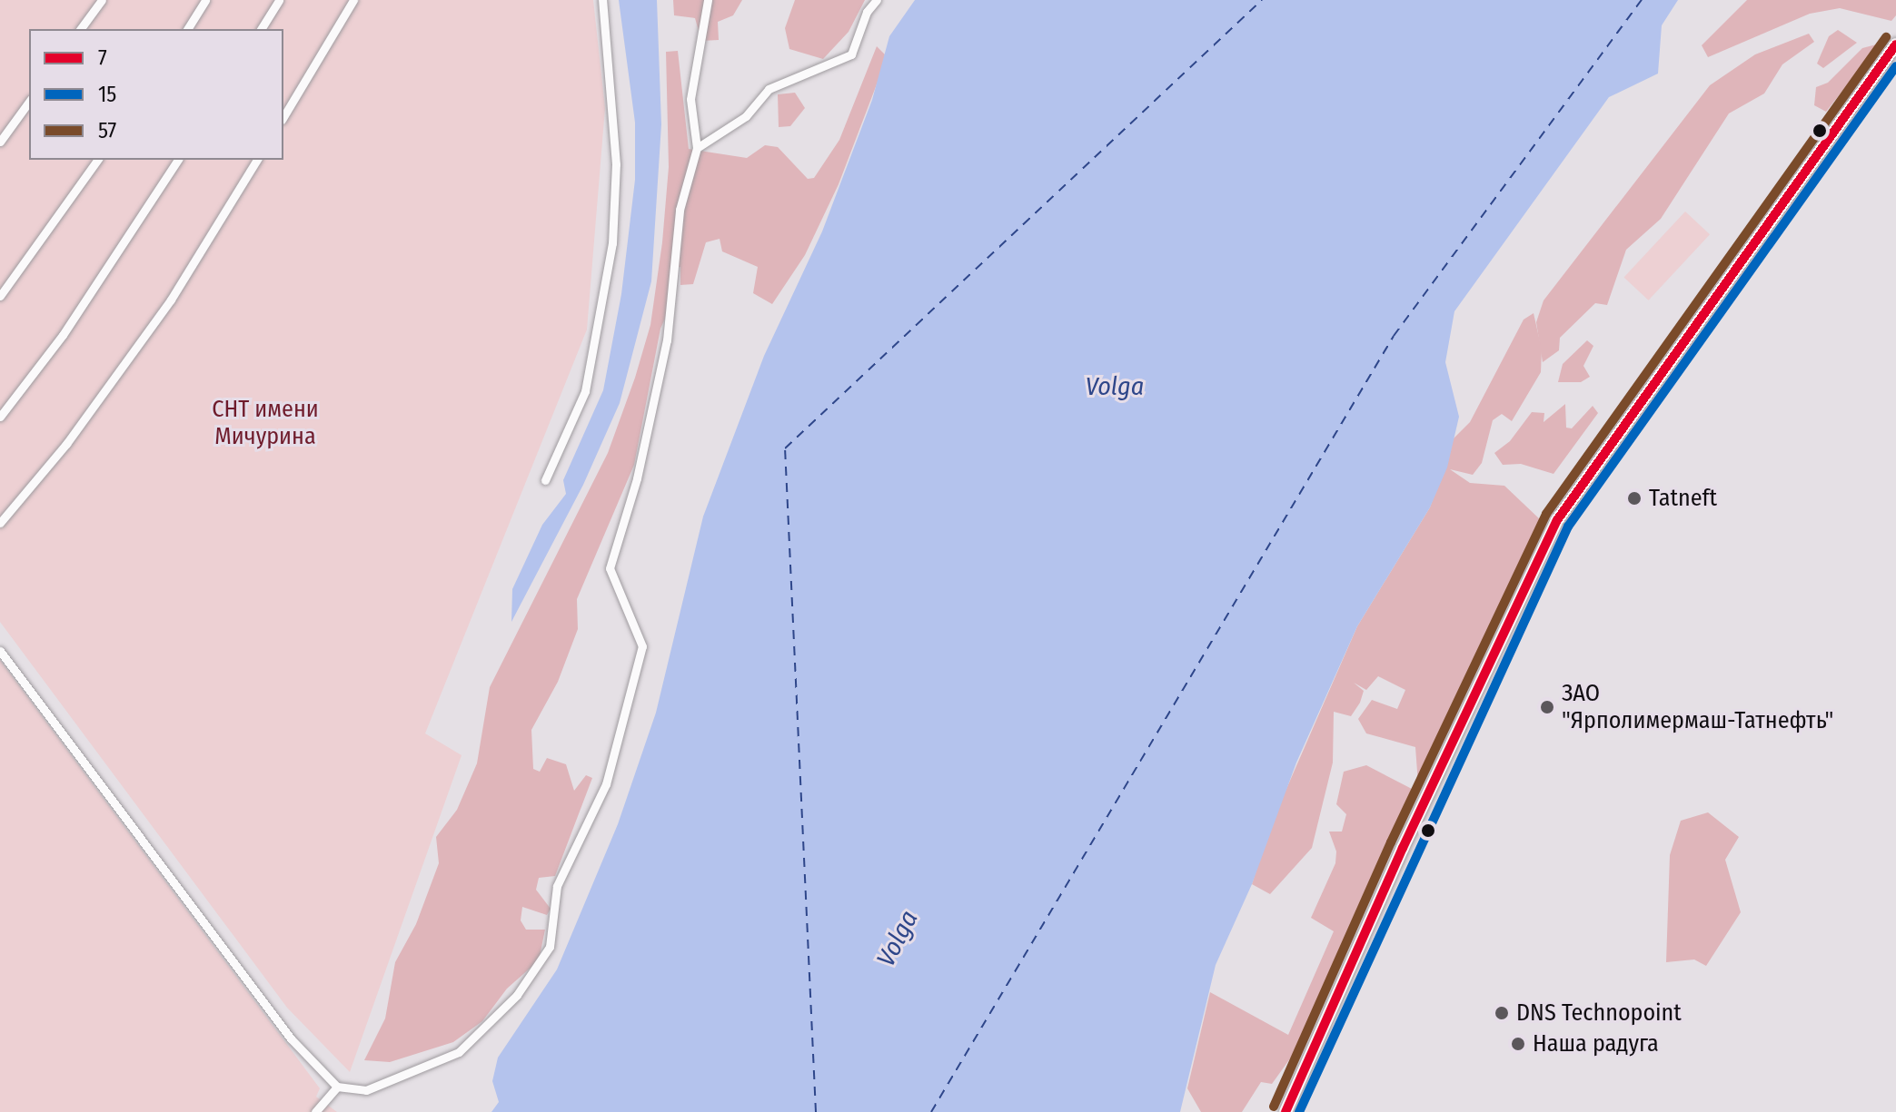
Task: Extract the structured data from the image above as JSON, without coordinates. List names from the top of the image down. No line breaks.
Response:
{"water":["Volga"],"parks":["СНТ имени Мичурина"],"places":["Tatneft","ЗАО \"Ярполимермаш-Татнефть\"","DNS Technopoint","Наша радуга"],"lines":["transit line 57","transit line 7","transit line 15"],"legend":["7","15","57"]}
